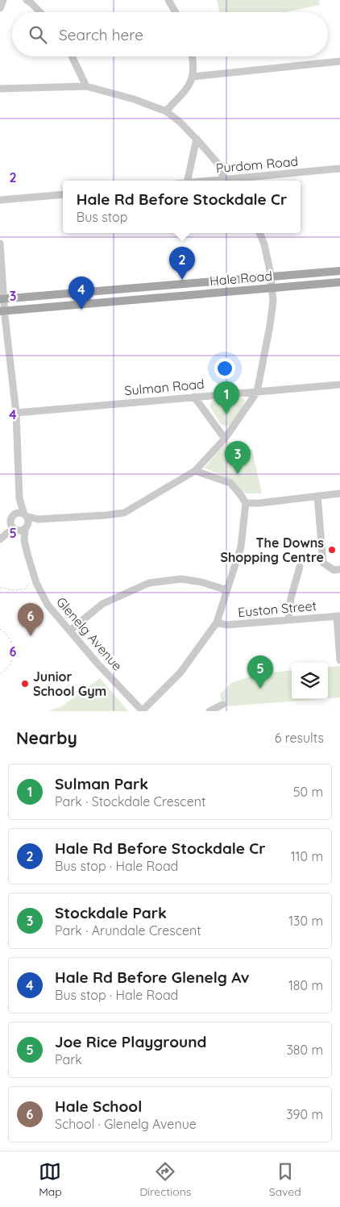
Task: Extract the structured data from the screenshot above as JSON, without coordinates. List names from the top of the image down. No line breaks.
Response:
{"streets":{"main road":["Hale Road"],"street":["Purdom Road","Sulman Road","Euston Street","Glenelg Avenue"]},"crossings":[["Hale Road","Glenelg Avenue"],["Sulman Road","Glenelg Avenue"]],"places":["The Downs Shopping Centre","Junior School Gym"],"page":{"search":"Search here","popup":["Hale Rd Before Stockdale Cr","Bus stop"],"pins":["2","4","1","3","6","5"],"heading":["Nearby","6 results"],"list":[{"mark":"1","name":"Sulman Park","note":"Park · Stockdale Crescent","value":"50 m"},{"mark":"2","name":"Hale Rd Before Stockdale Cr","note":"Bus stop · Hale Road","value":"110 m"},{"mark":"3","name":"Stockdale Park","note":"Park · Arundale Crescent","value":"130 m"},{"mark":"4","name":"Hale Rd Before Glenelg Av","note":"Bus stop · Hale Road","value":"180 m"},{"mark":"5","name":"Joe Rice Playground","note":"Park","value":"380 m"},{"mark":"6","name":"Hale School","note":"School · Glenelg Avenue","value":"390 m"}],"nav":["Map","Directions","Saved"]},"grid":{"rows":["2","3","4","5","6"]}}
